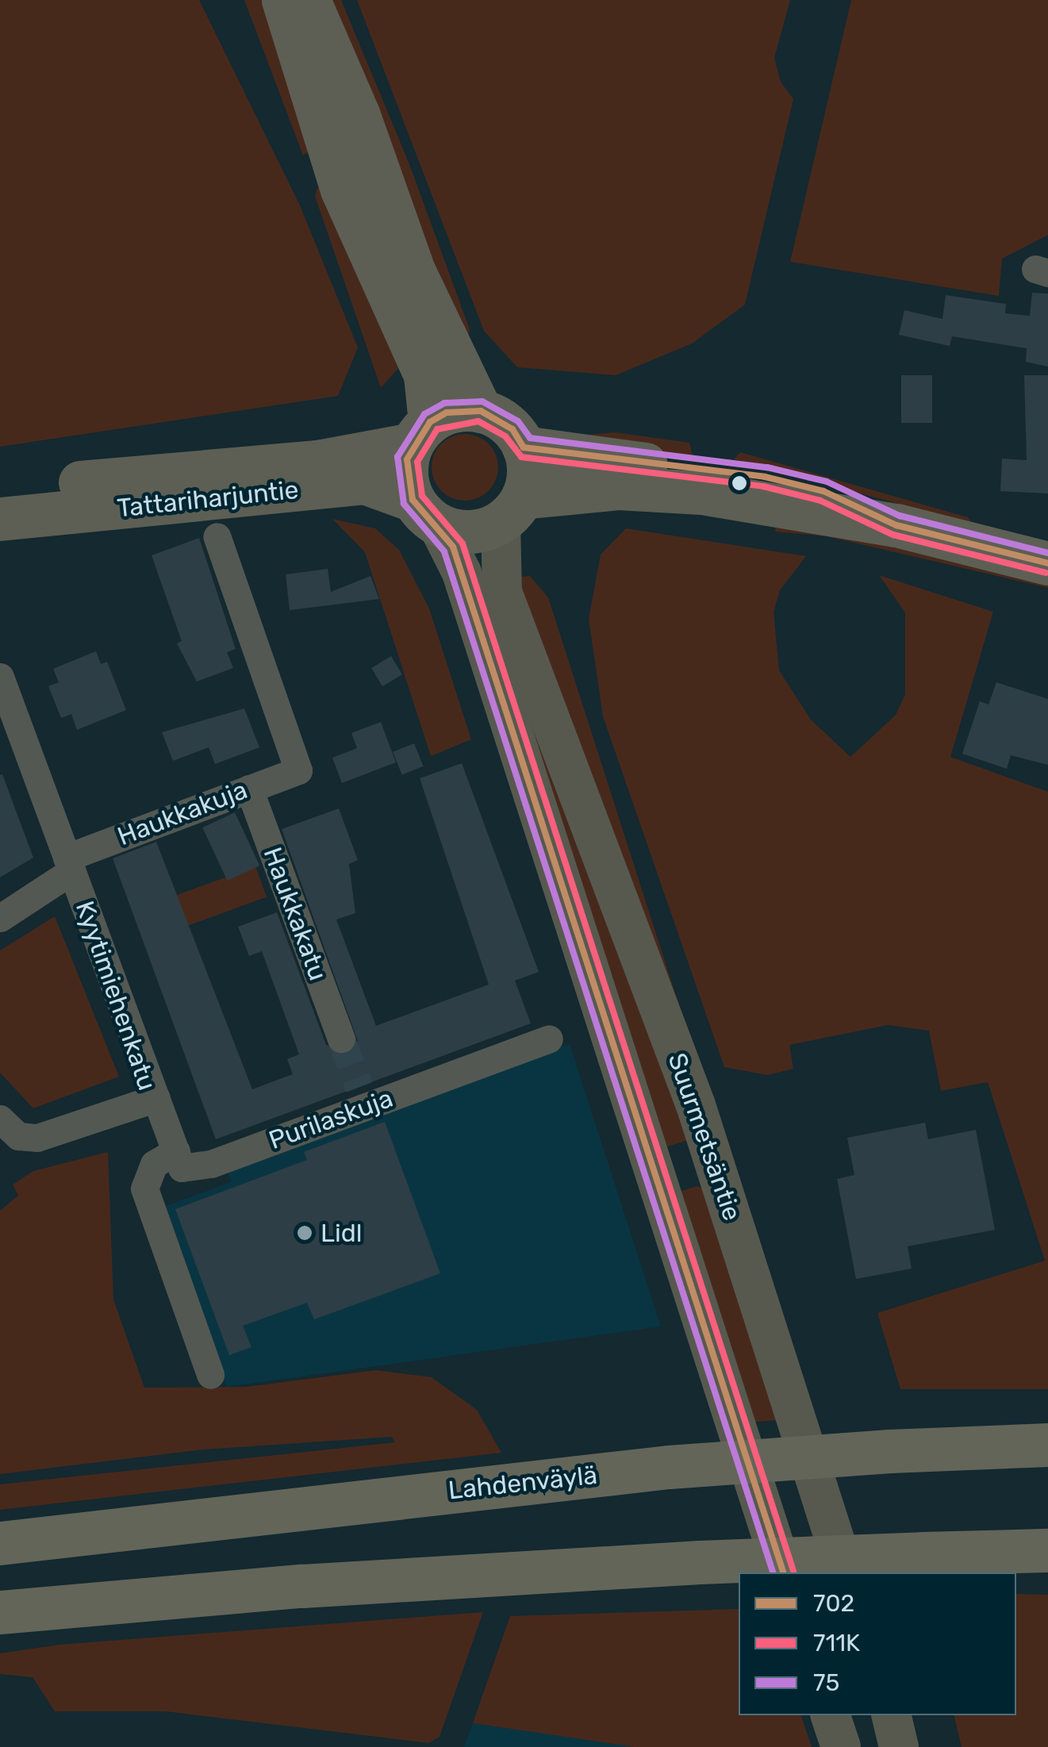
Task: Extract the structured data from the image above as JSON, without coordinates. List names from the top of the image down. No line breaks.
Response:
{"streets":{"highway":["Lahdenväylä"],"main road":["Tattariharjuntie","Suurmetsäntie"],"street":["Haukkakuja","Haukkakatu","Kyytimiehenkatu","Purilaskuja"]},"crossings":[["Tattariharjuntie","Suurmetsäntie"],["Haukkakuja","Haukkakatu"],["Haukkakuja","Kyytimiehenkatu"]],"places":["Lidl"],"lines":["transit line 75","transit line 702","transit line 711K"],"legend":["702","711K","75"]}
